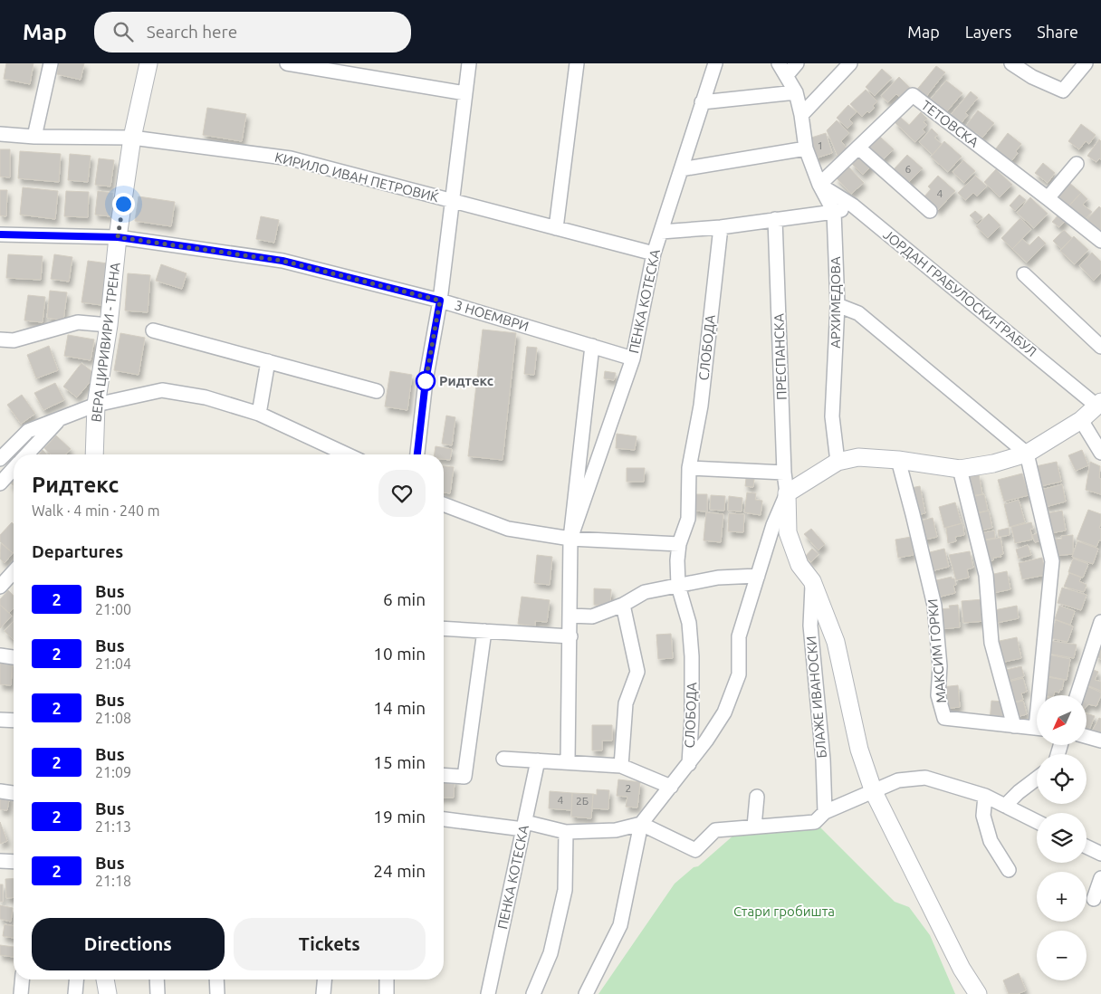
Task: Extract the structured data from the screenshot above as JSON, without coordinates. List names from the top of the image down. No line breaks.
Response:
{"streets":{"street":["ТЕТОВСКА","КИРИЛО ИВАН ПЕТРОВИЌ","ЈОРДАН ГРАБУЛОСКИ-ГРАБУЛ","ПЕНКА КОТЕСКА","АРХИМЕДОВА","3 НОЕМВРИ","ВЕРА ЦИРИВИРИ - ТРЕНА","СЛОБОДА","ПРЕСПАНСКА","МАКСИМ ГОРКИ","БЛАЖЕ ИВАНОСКИ"]},"crossings":[["ТЕТОВСКА","ЈОРДАН ГРАБУЛОСКИ-ГРАБУЛ"],["ТЕТОВСКА","АРХИМЕДОВА"],["КИРИЛО ИВАН ПЕТРОВИЌ","ПЕНКА КОТЕСКА"],["КИРИЛО ИВАН ПЕТРОВИЌ","ВЕРА ЦИРИВИРИ - ТРЕНА"],["ЈОРДАН ГРАБУЛОСКИ-ГРАБУЛ","АРХИМЕДОВА"],["ЈОРДАН ГРАБУЛОСКИ-ГРАБУЛ","ПРЕСПАНСКА"],["ЈОРДАН ГРАБУЛОСКИ-ГРАБУЛ","МАКСИМ ГОРКИ"],["ЈОРДАН ГРАБУЛОСКИ-ГРАБУЛ","БЛАЖЕ ИВАНОСКИ"],["ПЕНКА КОТЕСКА","3 НОЕМВРИ"],["3 НОЕМВРИ","ВЕРА ЦИРИВИРИ - ТРЕНА"],["ПРЕСПАНСКА","БЛАЖЕ ИВАНОСКИ"]],"parks":["Стари гробишта"],"places":["Ридтекс"],"lines":["bus line 2"],"house_numbers":["1","6","4","2","4","2Б"],"north":"bottom left","page":{"header":"Map","search":"Search here","nav":["Map","Layers","Share"],"heading":[["Ридтекс","Walk · 4 min · 240 m"],"Departures"],"list":[{"mark":"2","name":"Bus","note":"21:00","value":"6 min"},{"mark":"2","name":"Bus","note":"21:04","value":"10 min"},{"mark":"2","name":"Bus","note":"21:08","value":"14 min"},{"mark":"2","name":"Bus","note":"21:09","value":"15 min"},{"mark":"2","name":"Bus","note":"21:13","value":"19 min"},{"mark":"2","name":"Bus","note":"21:18","value":"24 min"}],"map_buttons":["+","−"],"buttons":["Directions","Tickets"]}}
